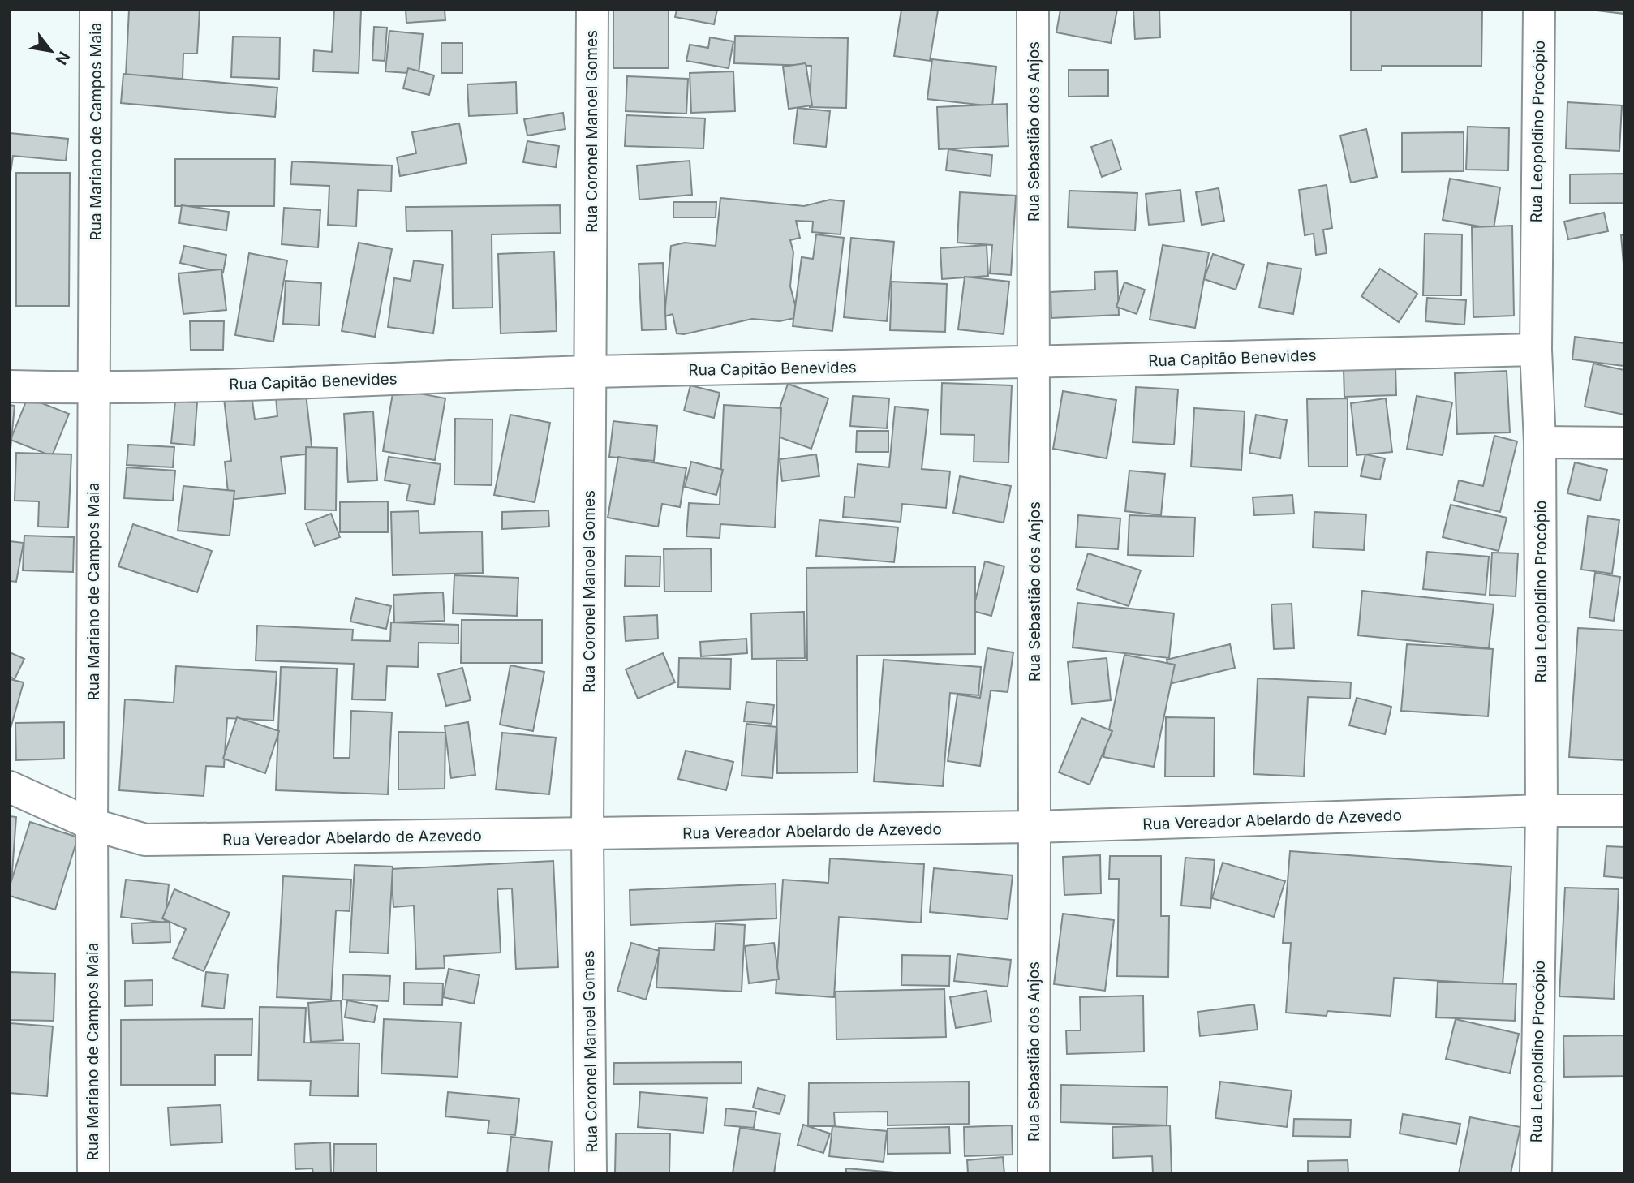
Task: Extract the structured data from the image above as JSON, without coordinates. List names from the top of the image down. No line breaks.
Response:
{"streets":{"street":["Rua Mariano de Campos Maia","Rua Coronel Manoel Gomes","Rua Sebastião dos Anjos","Rua Leopoldino Procópio","Rua Capitão Benevides","Rua Vereador Abelardo de Azevedo"]},"crossings":[["Rua Mariano de Campos Maia","Rua Capitão Benevides"],["Rua Mariano de Campos Maia","Rua Vereador Abelardo de Azevedo"],["Rua Coronel Manoel Gomes","Rua Capitão Benevides"],["Rua Coronel Manoel Gomes","Rua Vereador Abelardo de Azevedo"],["Rua Sebastião dos Anjos","Rua Capitão Benevides"],["Rua Sebastião dos Anjos","Rua Vereador Abelardo de Azevedo"],["Rua Leopoldino Procópio","Rua Capitão Benevides"],["Rua Leopoldino Procópio","Rua Vereador Abelardo de Azevedo"]],"north":"bottom right"}
